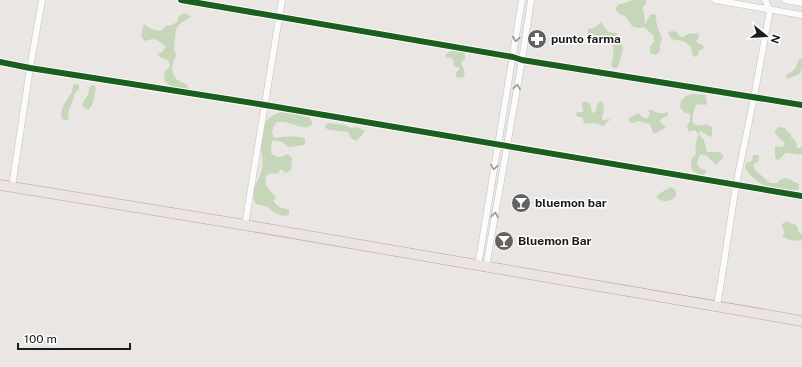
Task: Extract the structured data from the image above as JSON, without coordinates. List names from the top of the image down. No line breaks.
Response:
{"places":{"pharmacy":["punto farma"],"bar":["bluemon bar","Bluemon Bar"]},"scale_bar":"100 m","north":"right"}
